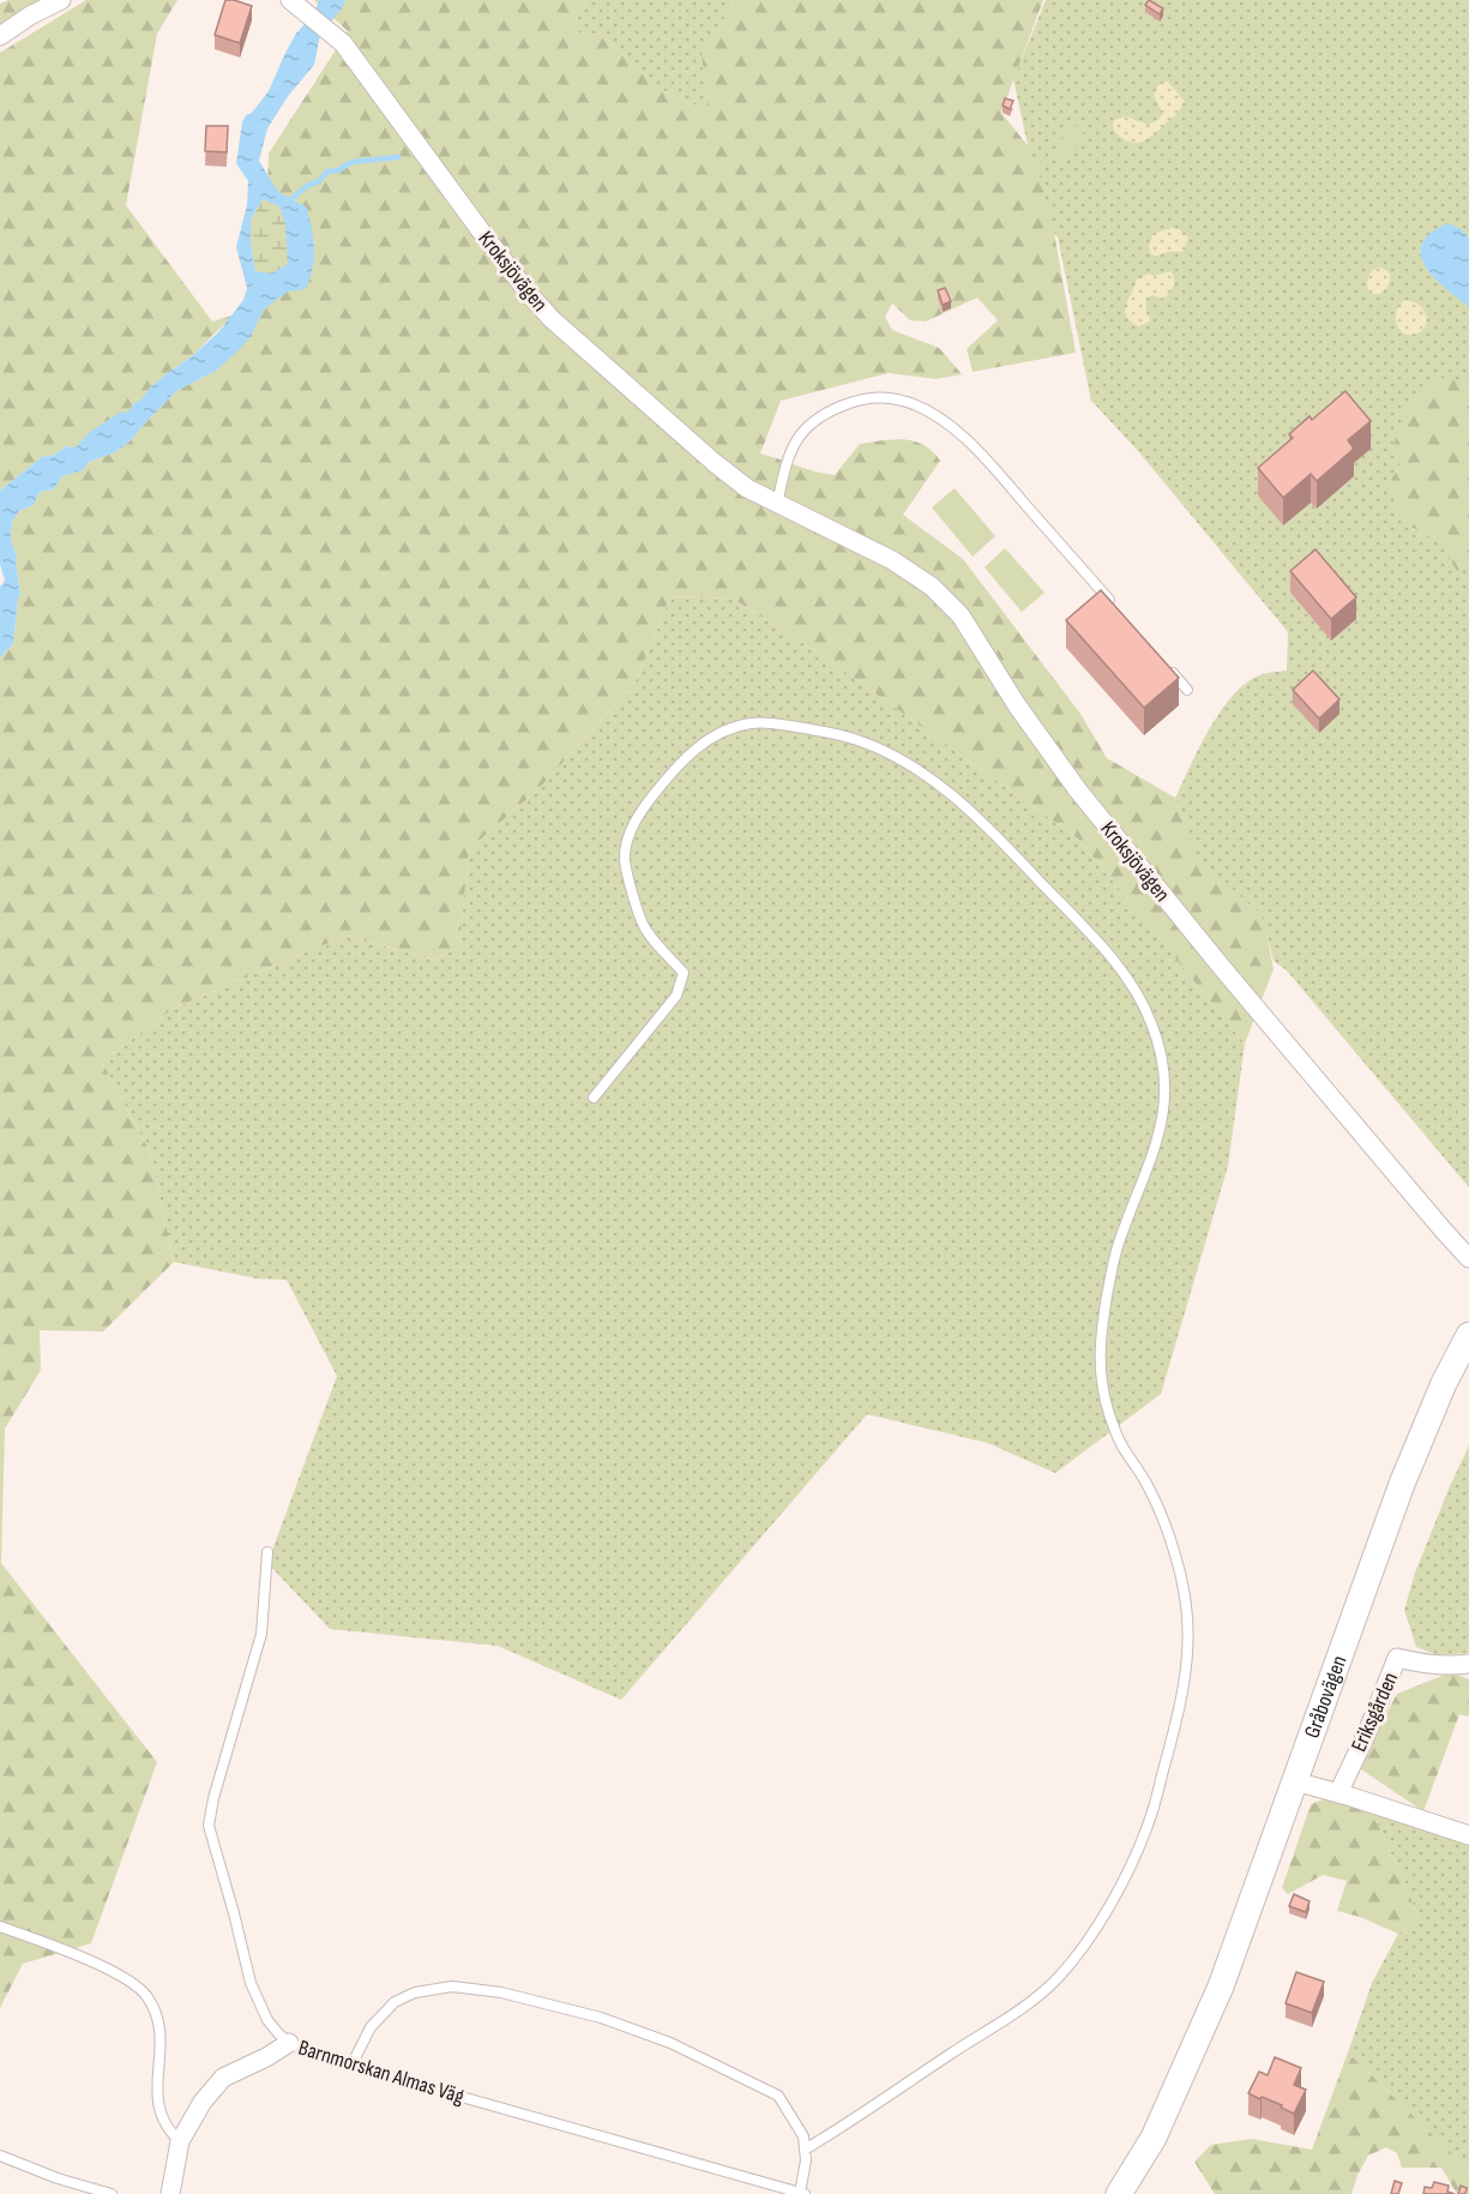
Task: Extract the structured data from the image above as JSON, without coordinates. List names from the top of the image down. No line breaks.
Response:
{"streets":{"main road":["Gråbovägen"],"street":["Kroksjövägen","Eriksgården"],"lane":["Barnmorskan Almas Väg"]}}
